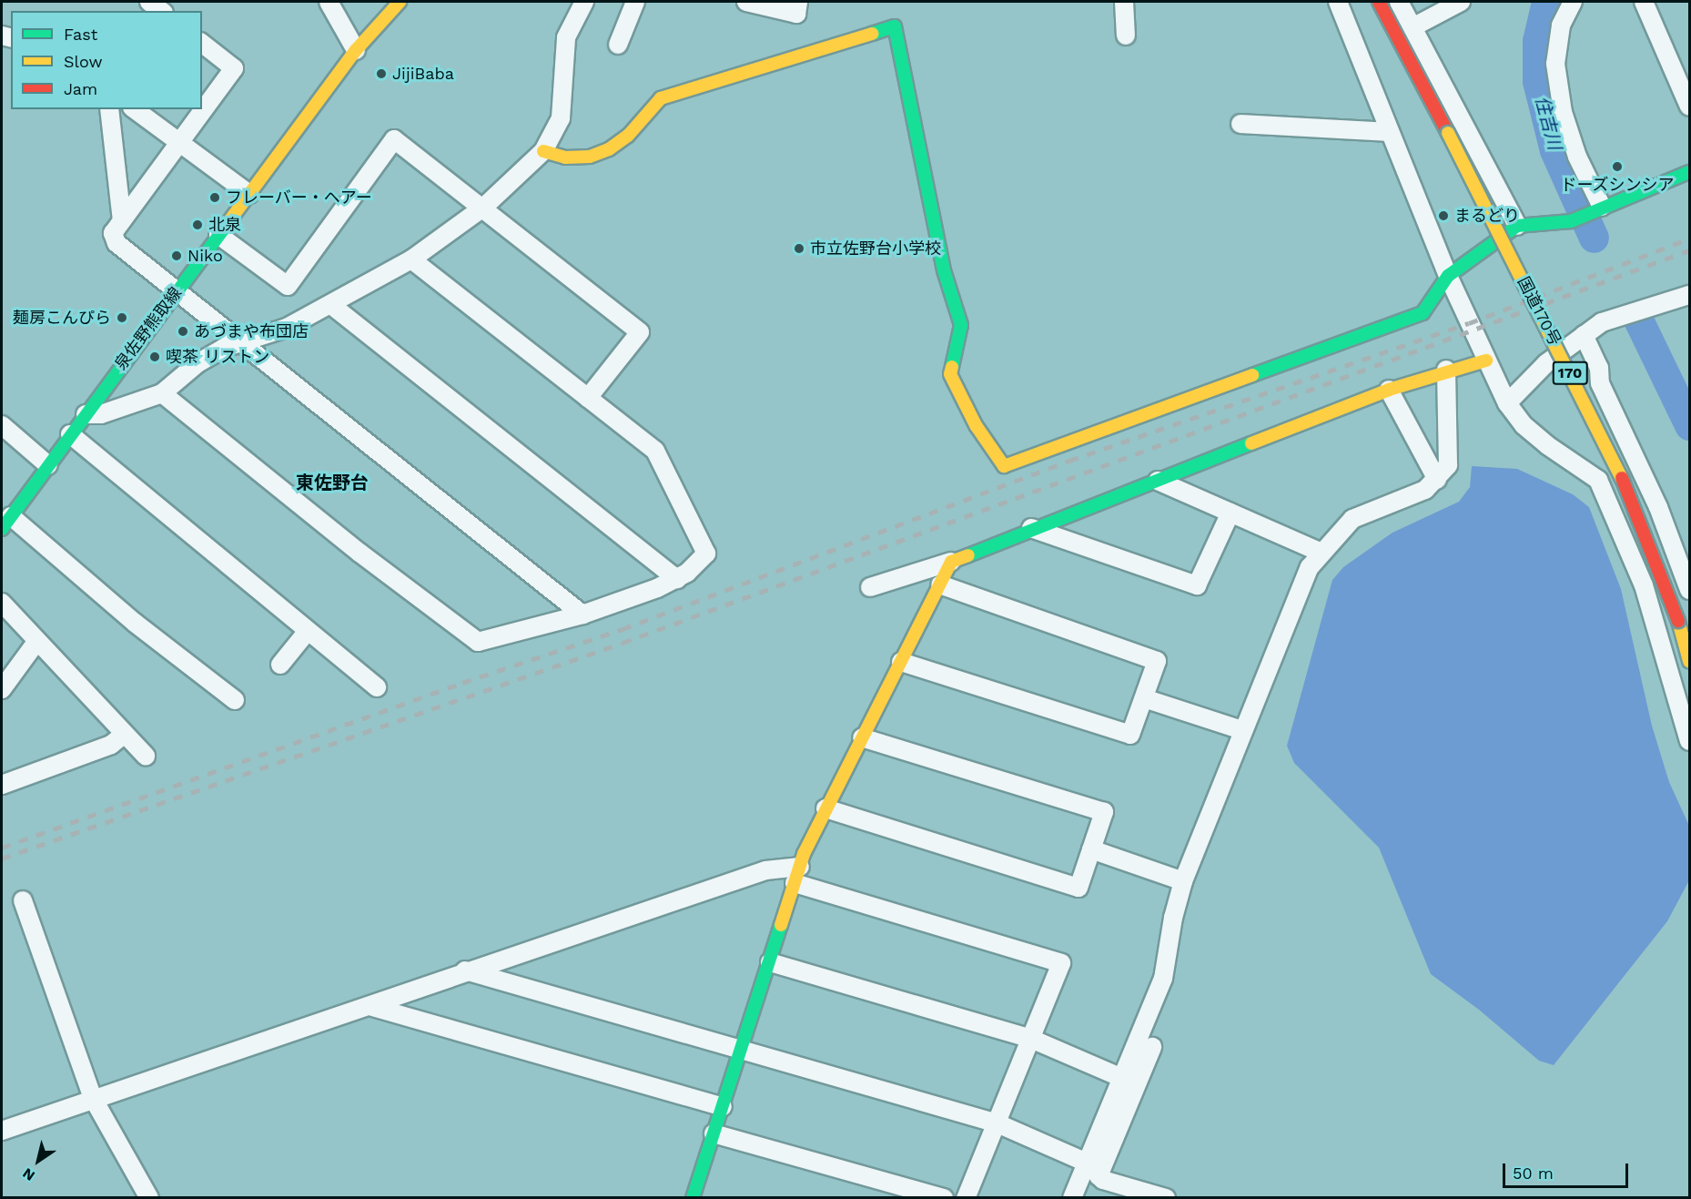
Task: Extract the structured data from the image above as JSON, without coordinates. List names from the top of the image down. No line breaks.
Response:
{"streets":{"main road":["国道170号","泉佐野熊取線","170"]},"districts":["東佐野台"],"water":["住吉川"],"places":["JijiBaba","ドーズシンシア","フレーバー・ヘアー","まるどり","北泉","市立佐野台小学校","Niko","麺房こんぴら","あづまや布団店","喫茶 リストン"],"legend":["Fast","Slow","Jam"],"scale_bar":"50 m","north":"bottom left"}
